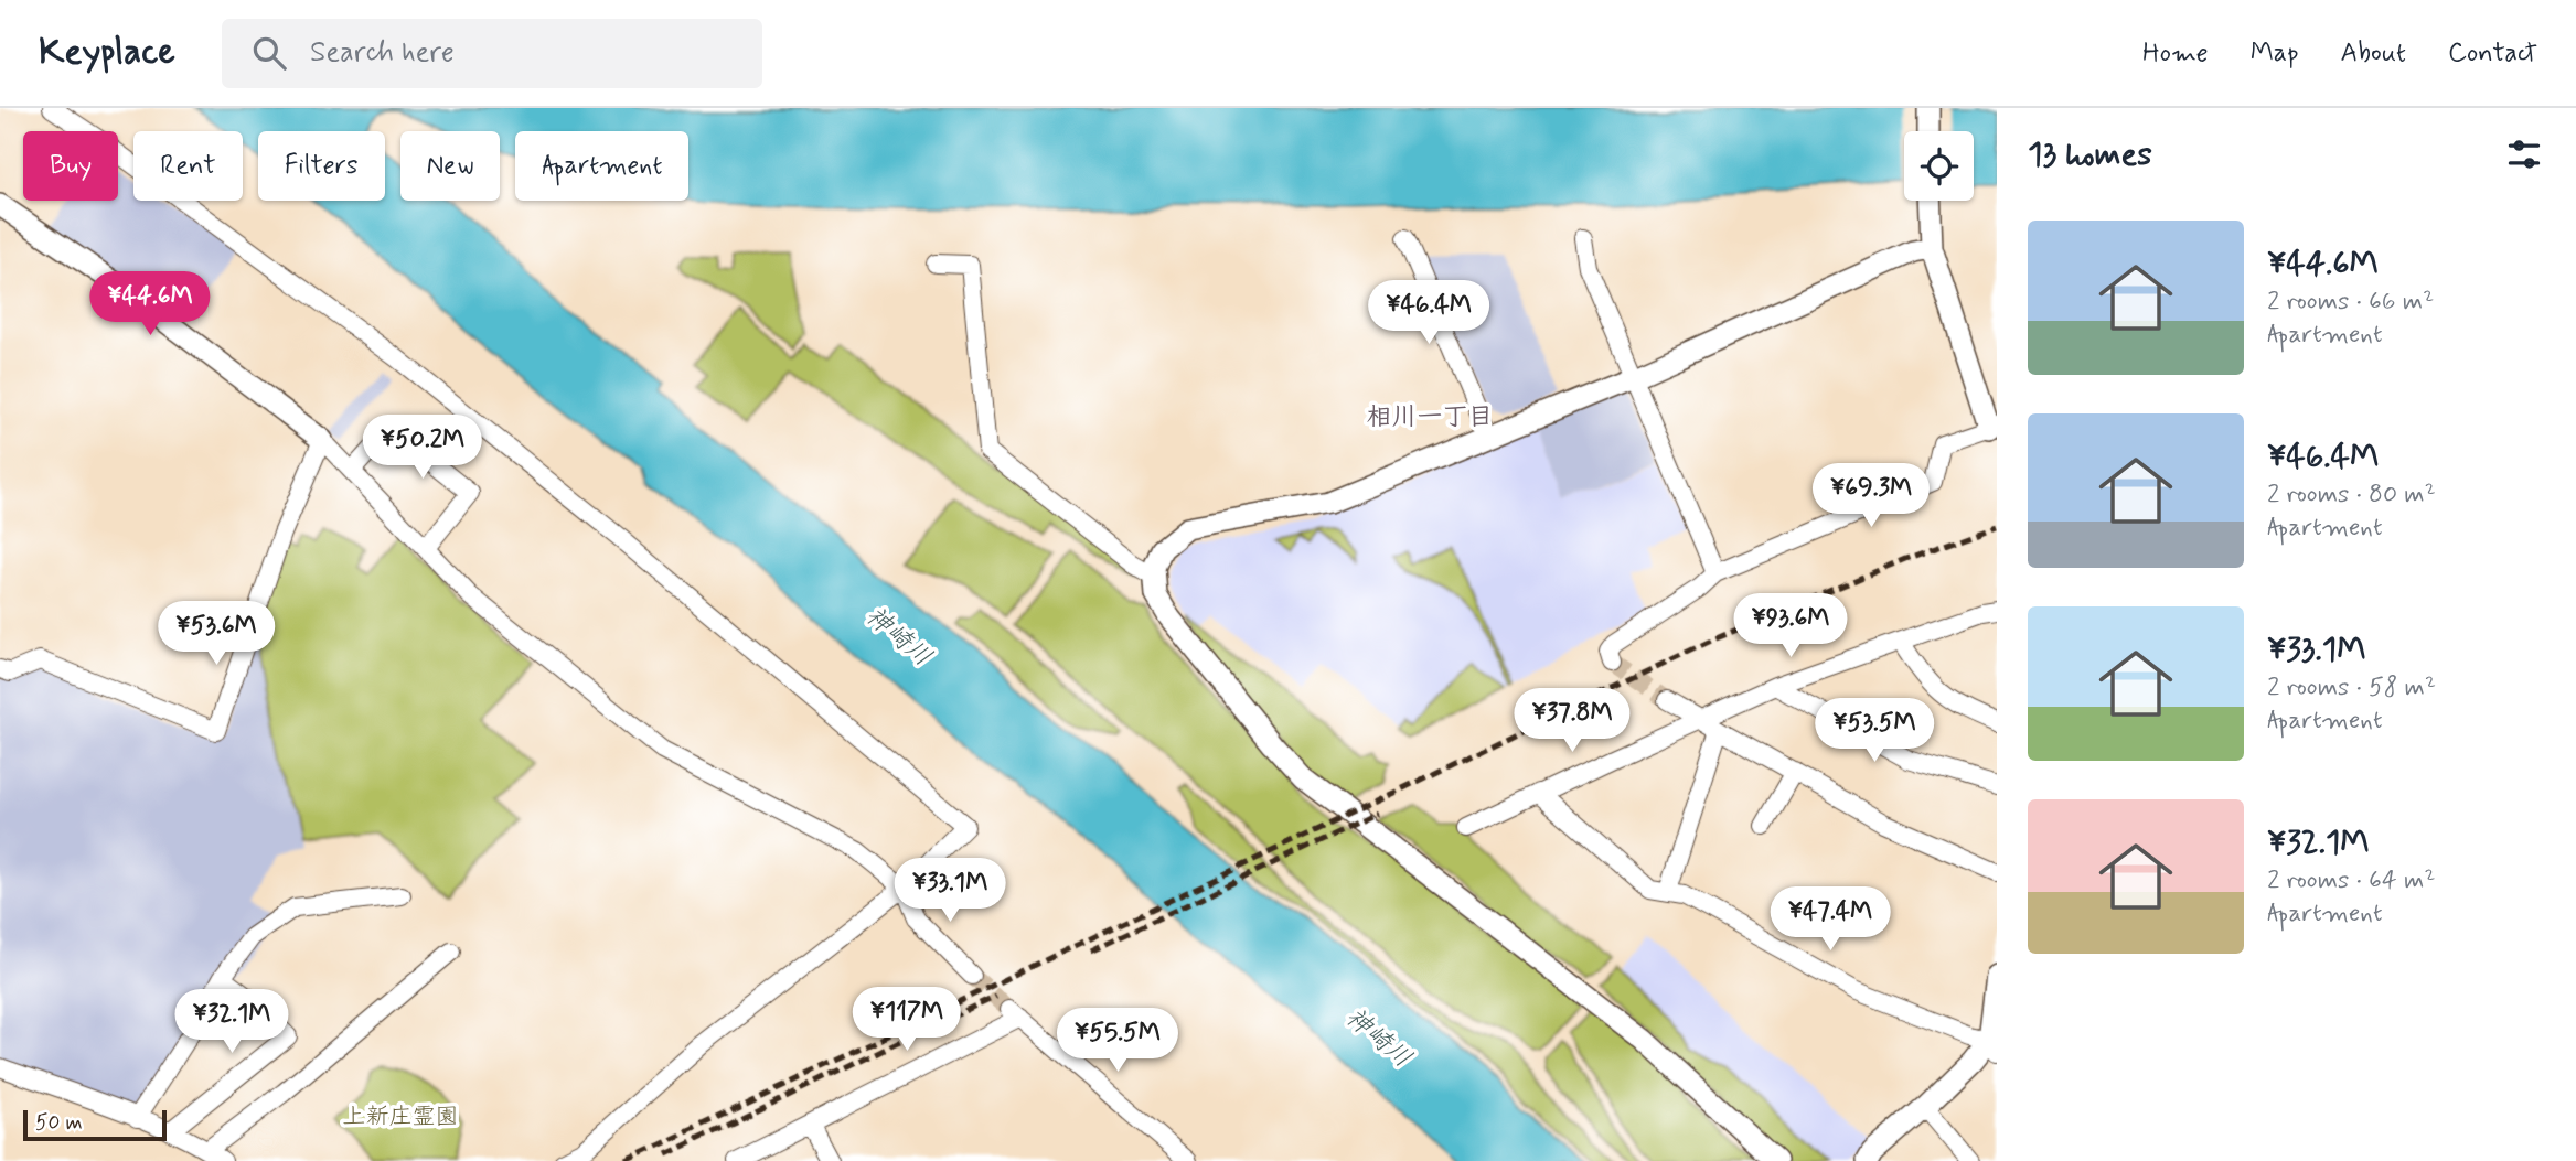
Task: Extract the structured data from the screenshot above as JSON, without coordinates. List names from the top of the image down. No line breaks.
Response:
{"districts":["相川一丁目"],"water":["神崎川"],"parks":["上新庄霊園"],"scale_bar":"50 m","page":{"header":"Keyplace","search":"Search here","nav":["Home","Map","About","Contact"],"heading":"13 homes","chip":["Buy","Rent","Filters","New","Apartment"],"list":[{"name":"¥44.6M","note":"2 rooms · 66 m² · Apartment"},{"name":"¥46.4M","note":"2 rooms · 80 m² · Apartment"},{"name":"¥33.1M","note":"2 rooms · 58 m² · Apartment"},{"name":"¥32.1M","note":"2 rooms · 64 m² · Apartment"}],"price":["¥44.6M","¥46.4M","¥50.2M","¥69.3M","¥93.6M","¥53.6M","¥37.8M","¥53.5M","¥33.1M","¥47.4M","¥117M","¥32.1M","¥55.5M"],"scale":"50 m"}}
